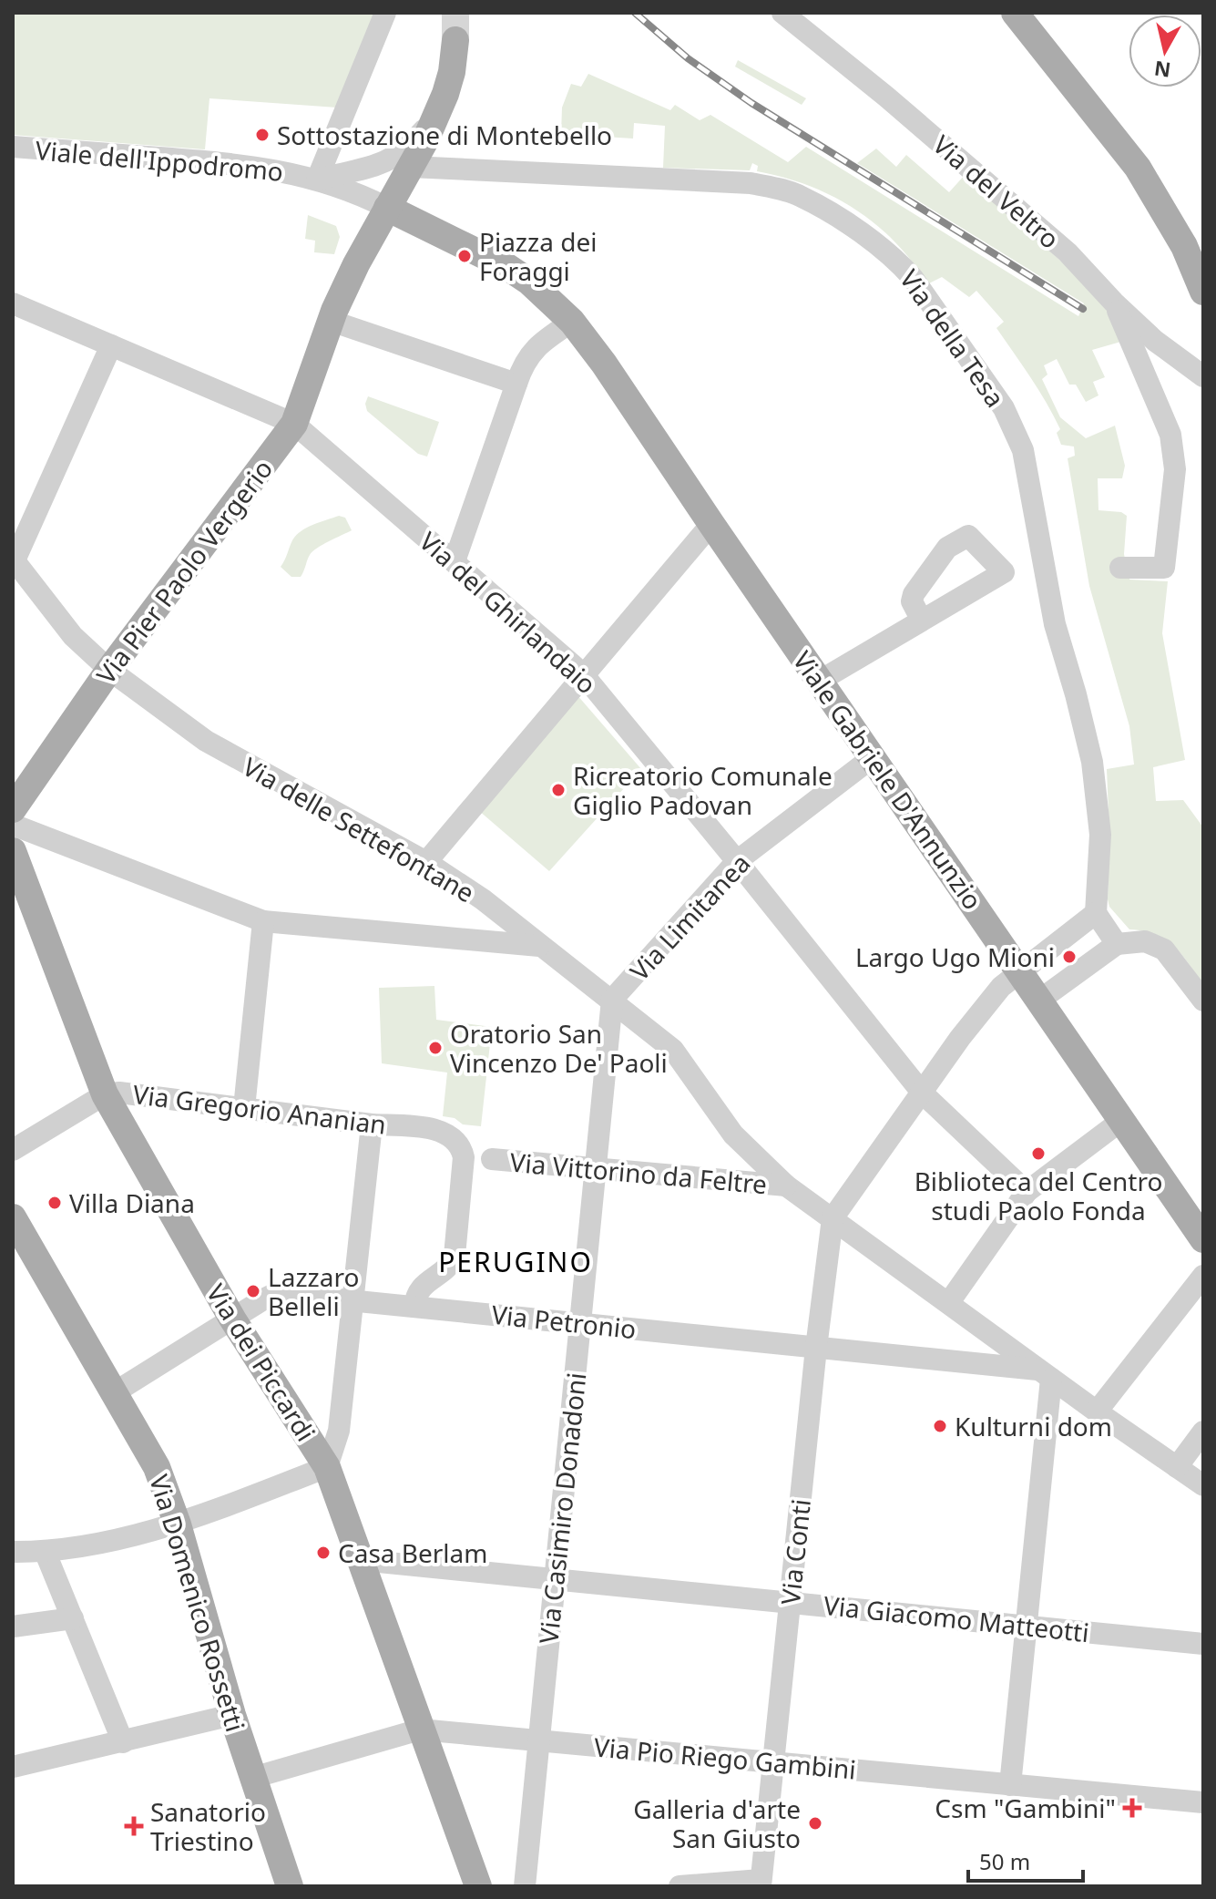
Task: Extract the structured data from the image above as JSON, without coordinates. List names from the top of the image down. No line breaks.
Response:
{"streets":{"main road":["Via Pier Paolo Vergerio","Viale Gabriele D'Annunzio","Via dei Piccardi","Via Domenico Rossetti"],"street":["Viale dell'Ippodromo","Via del Veltro","Via della Tesa","Via del Ghirlandaio","Via delle Settefontane","Via Limitanea","Via Gregorio Ananian","Via Vittorino da Feltre","Via Petronio","Via Casimiro Donadoni","Via Conti","Via Giacomo Matteotti","Via Pio Riego Gambini"]},"crossings":[["Via Pier Paolo Vergerio","Via del Ghirlandaio"],["Via Pier Paolo Vergerio","Via delle Settefontane"],["Via del Ghirlandaio","Via Limitanea"],["Viale Gabriele D'Annunzio","Via Limitanea"],["Via delle Settefontane","Via Limitanea"],["Via delle Settefontane","Via Vittorino da Feltre"],["Via delle Settefontane","Via Casimiro Donadoni"],["Via delle Settefontane","Via Conti"],["Via Limitanea","Via Casimiro Donadoni"],["Via Gregorio Ananian","Via Petronio"],["Via Gregorio Ananian","Via dei Piccardi"],["Via Vittorino da Feltre","Via Casimiro Donadoni"],["Via Petronio","Via dei Piccardi"],["Via Petronio","Via Casimiro Donadoni"],["Via Petronio","Via Conti"],["Via Petronio","Via Domenico Rossetti"],["Via dei Piccardi","Via Giacomo Matteotti"],["Via dei Piccardi","Via Pio Riego Gambini"],["Via Casimiro Donadoni","Via Giacomo Matteotti"],["Via Casimiro Donadoni","Via Pio Riego Gambini"],["Via Conti","Via Giacomo Matteotti"],["Via Conti","Via Pio Riego Gambini"],["Via Domenico Rossetti","Via Pio Riego Gambini"]],"districts":["PERUGINO"],"places":{"other":["Sottostazione di Montebello","Piazza dei Foraggi","Ricreatorio Comunale Giglio Padovan","Largo Ugo Mioni","Oratorio San Vincenzo De' Paoli","Biblioteca del Centro studi Paolo Fonda","Villa Diana","Lazzaro Belleli","Kulturni dom","Casa Berlam","Galleria d'arte San Giusto"],"health":["Csm \"Gambini\"","Sanatorio Triestino"]},"scale_bar":"50 m","north":"bottom"}
